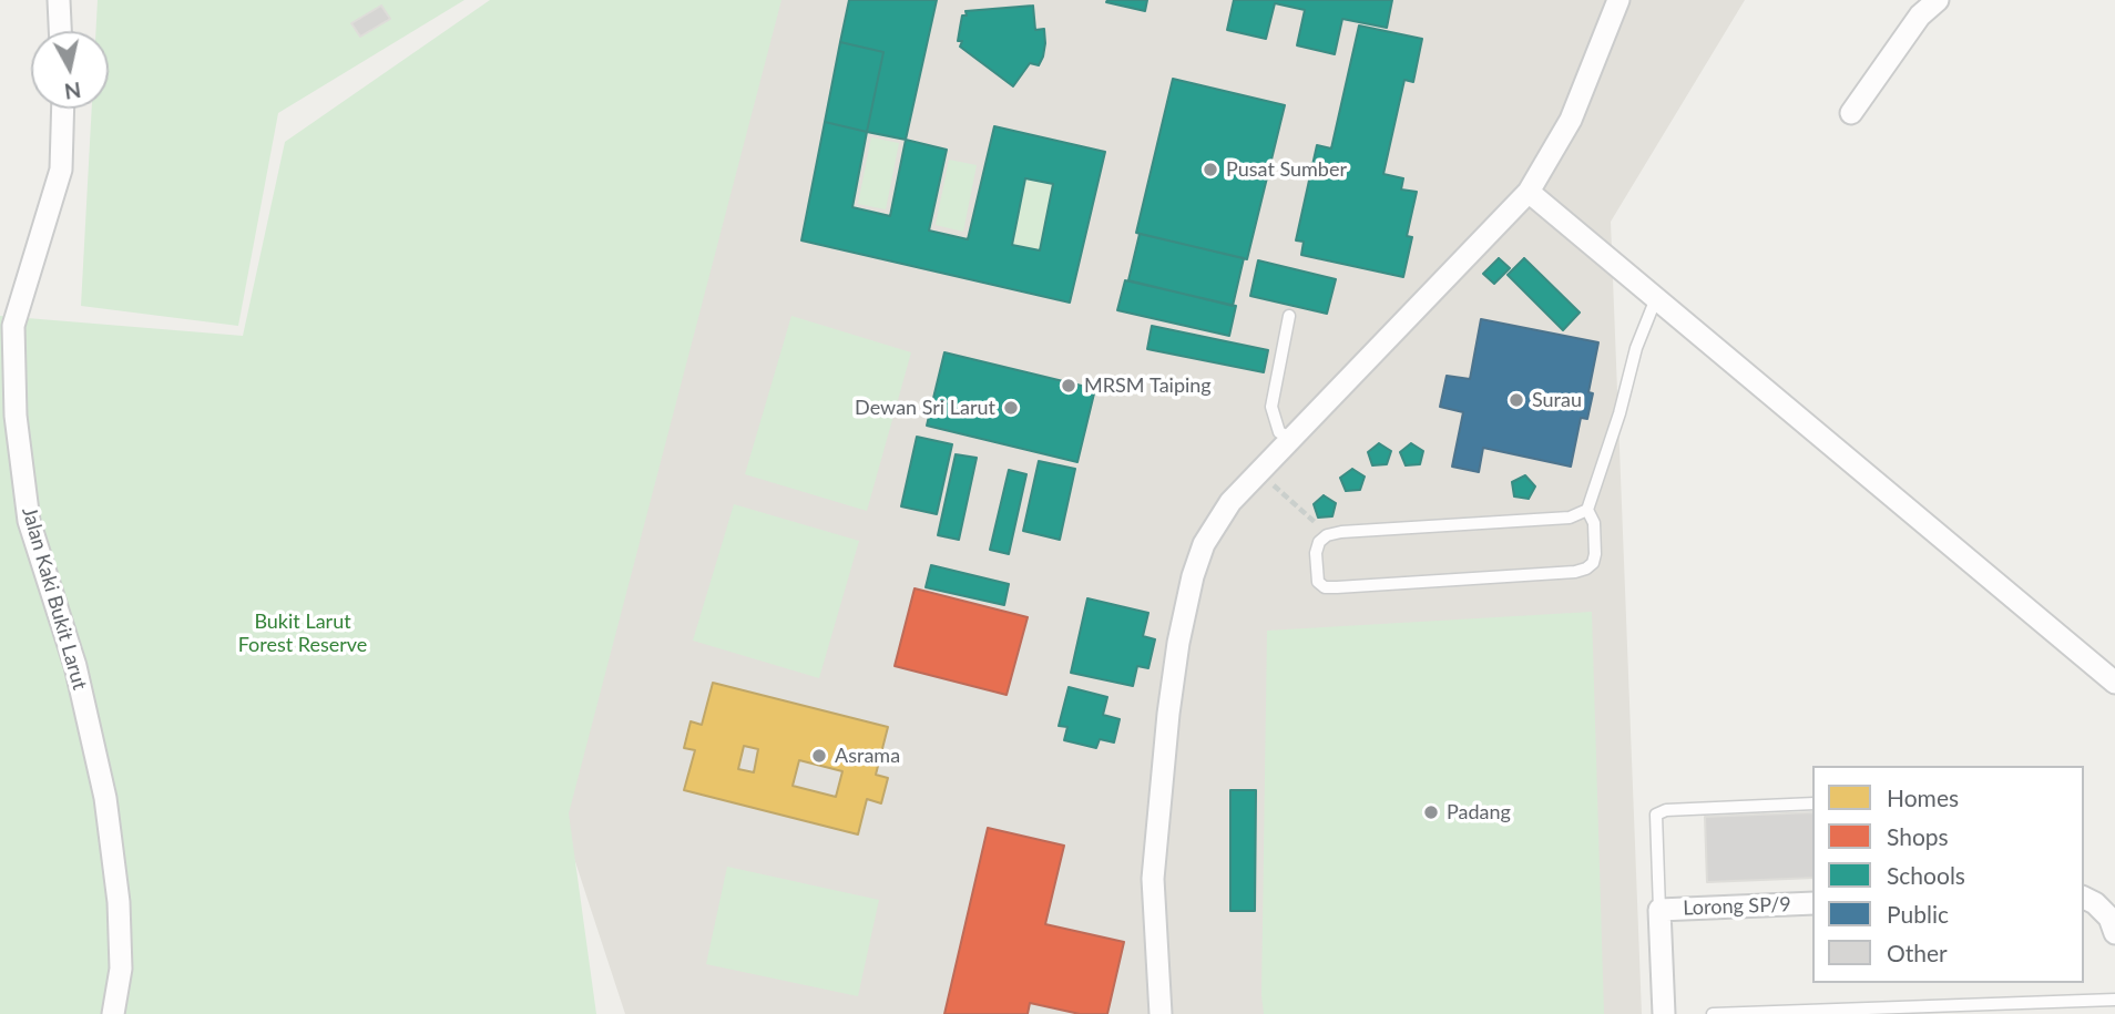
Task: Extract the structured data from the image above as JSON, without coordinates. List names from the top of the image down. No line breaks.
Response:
{"streets":{"street":["Jalan Kaki Bukit Larut","Lorong SP/9"]},"parks":["Bukit Larut Forest Reserve"],"places":["Pusat Sumber","MRSM Taiping","Surau","Dewan Sri Larut","Asrama","Padang"],"legend":["Homes","Shops","Schools","Public","Other"],"north":"bottom"}
